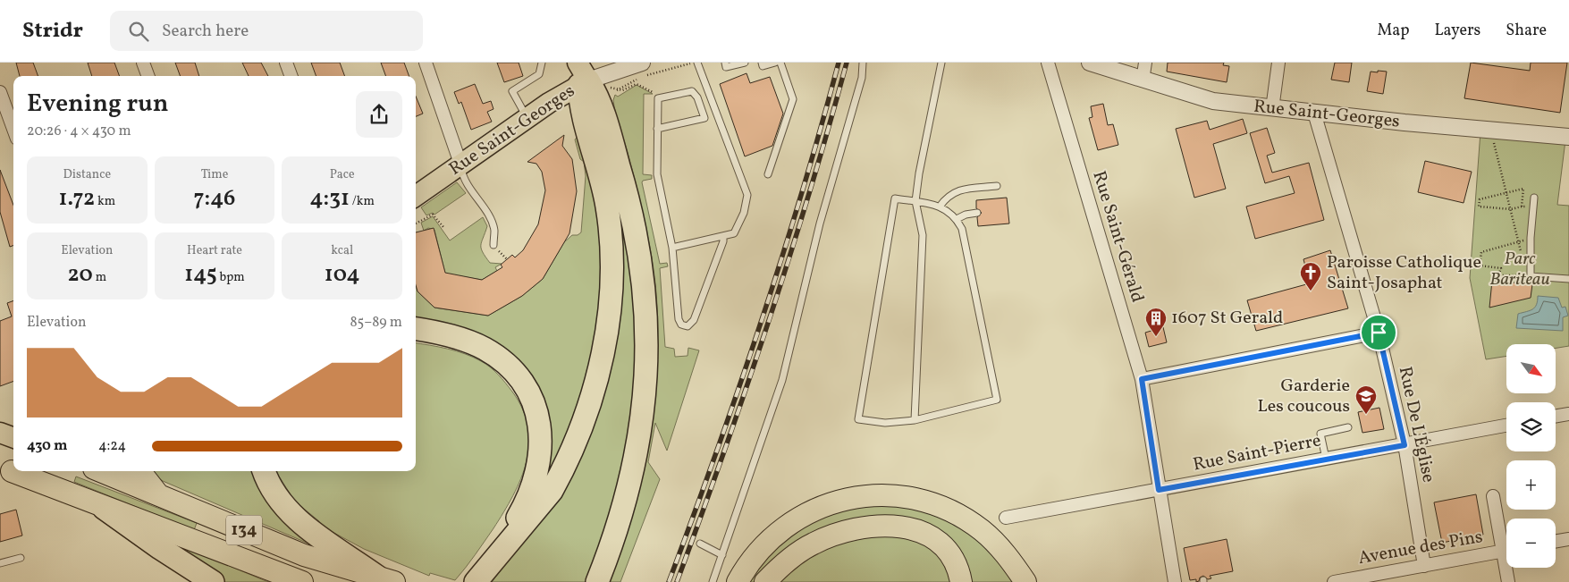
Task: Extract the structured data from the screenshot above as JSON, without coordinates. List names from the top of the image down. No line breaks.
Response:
{"streets":{"highway":["134"],"main road":["Rue Saint-Georges"],"street":["Rue Saint-Gérald","Rue De L'Église","Rue Saint-Pierre","Avenue des Pins"]},"crossings":[["Rue Saint-Georges","Rue De L'Église"],["Rue Saint-Gérald","Rue Saint-Pierre"],["Rue De L'Église","Rue Saint-Pierre"],["Rue De L'Église","Avenue des Pins"]],"parks":["Parc Bariteau"],"places":{"church":["Paroisse Catholique Saint-Josaphat"],"building":["1607 St Gerald"],"school or university":["Garderie Les coucous"]},"north":"bottom right","page":{"header":"Stridr","search":"Search here","nav":["Map","Layers","Share"],"heading":["Evening run","20:26 · 4 × 430 m"],"stats":[["Distance","1.72 km"],["Time","7:46"],["Pace","4:31 /km"],["Elevation","20 m"],["Heart rate","145 bpm"],["kcal","104"]],"chart":["Elevation","85–89 m"],"map_buttons":["+","−"],"list":[{"name":"430 m","note":"4:24"}]}}
